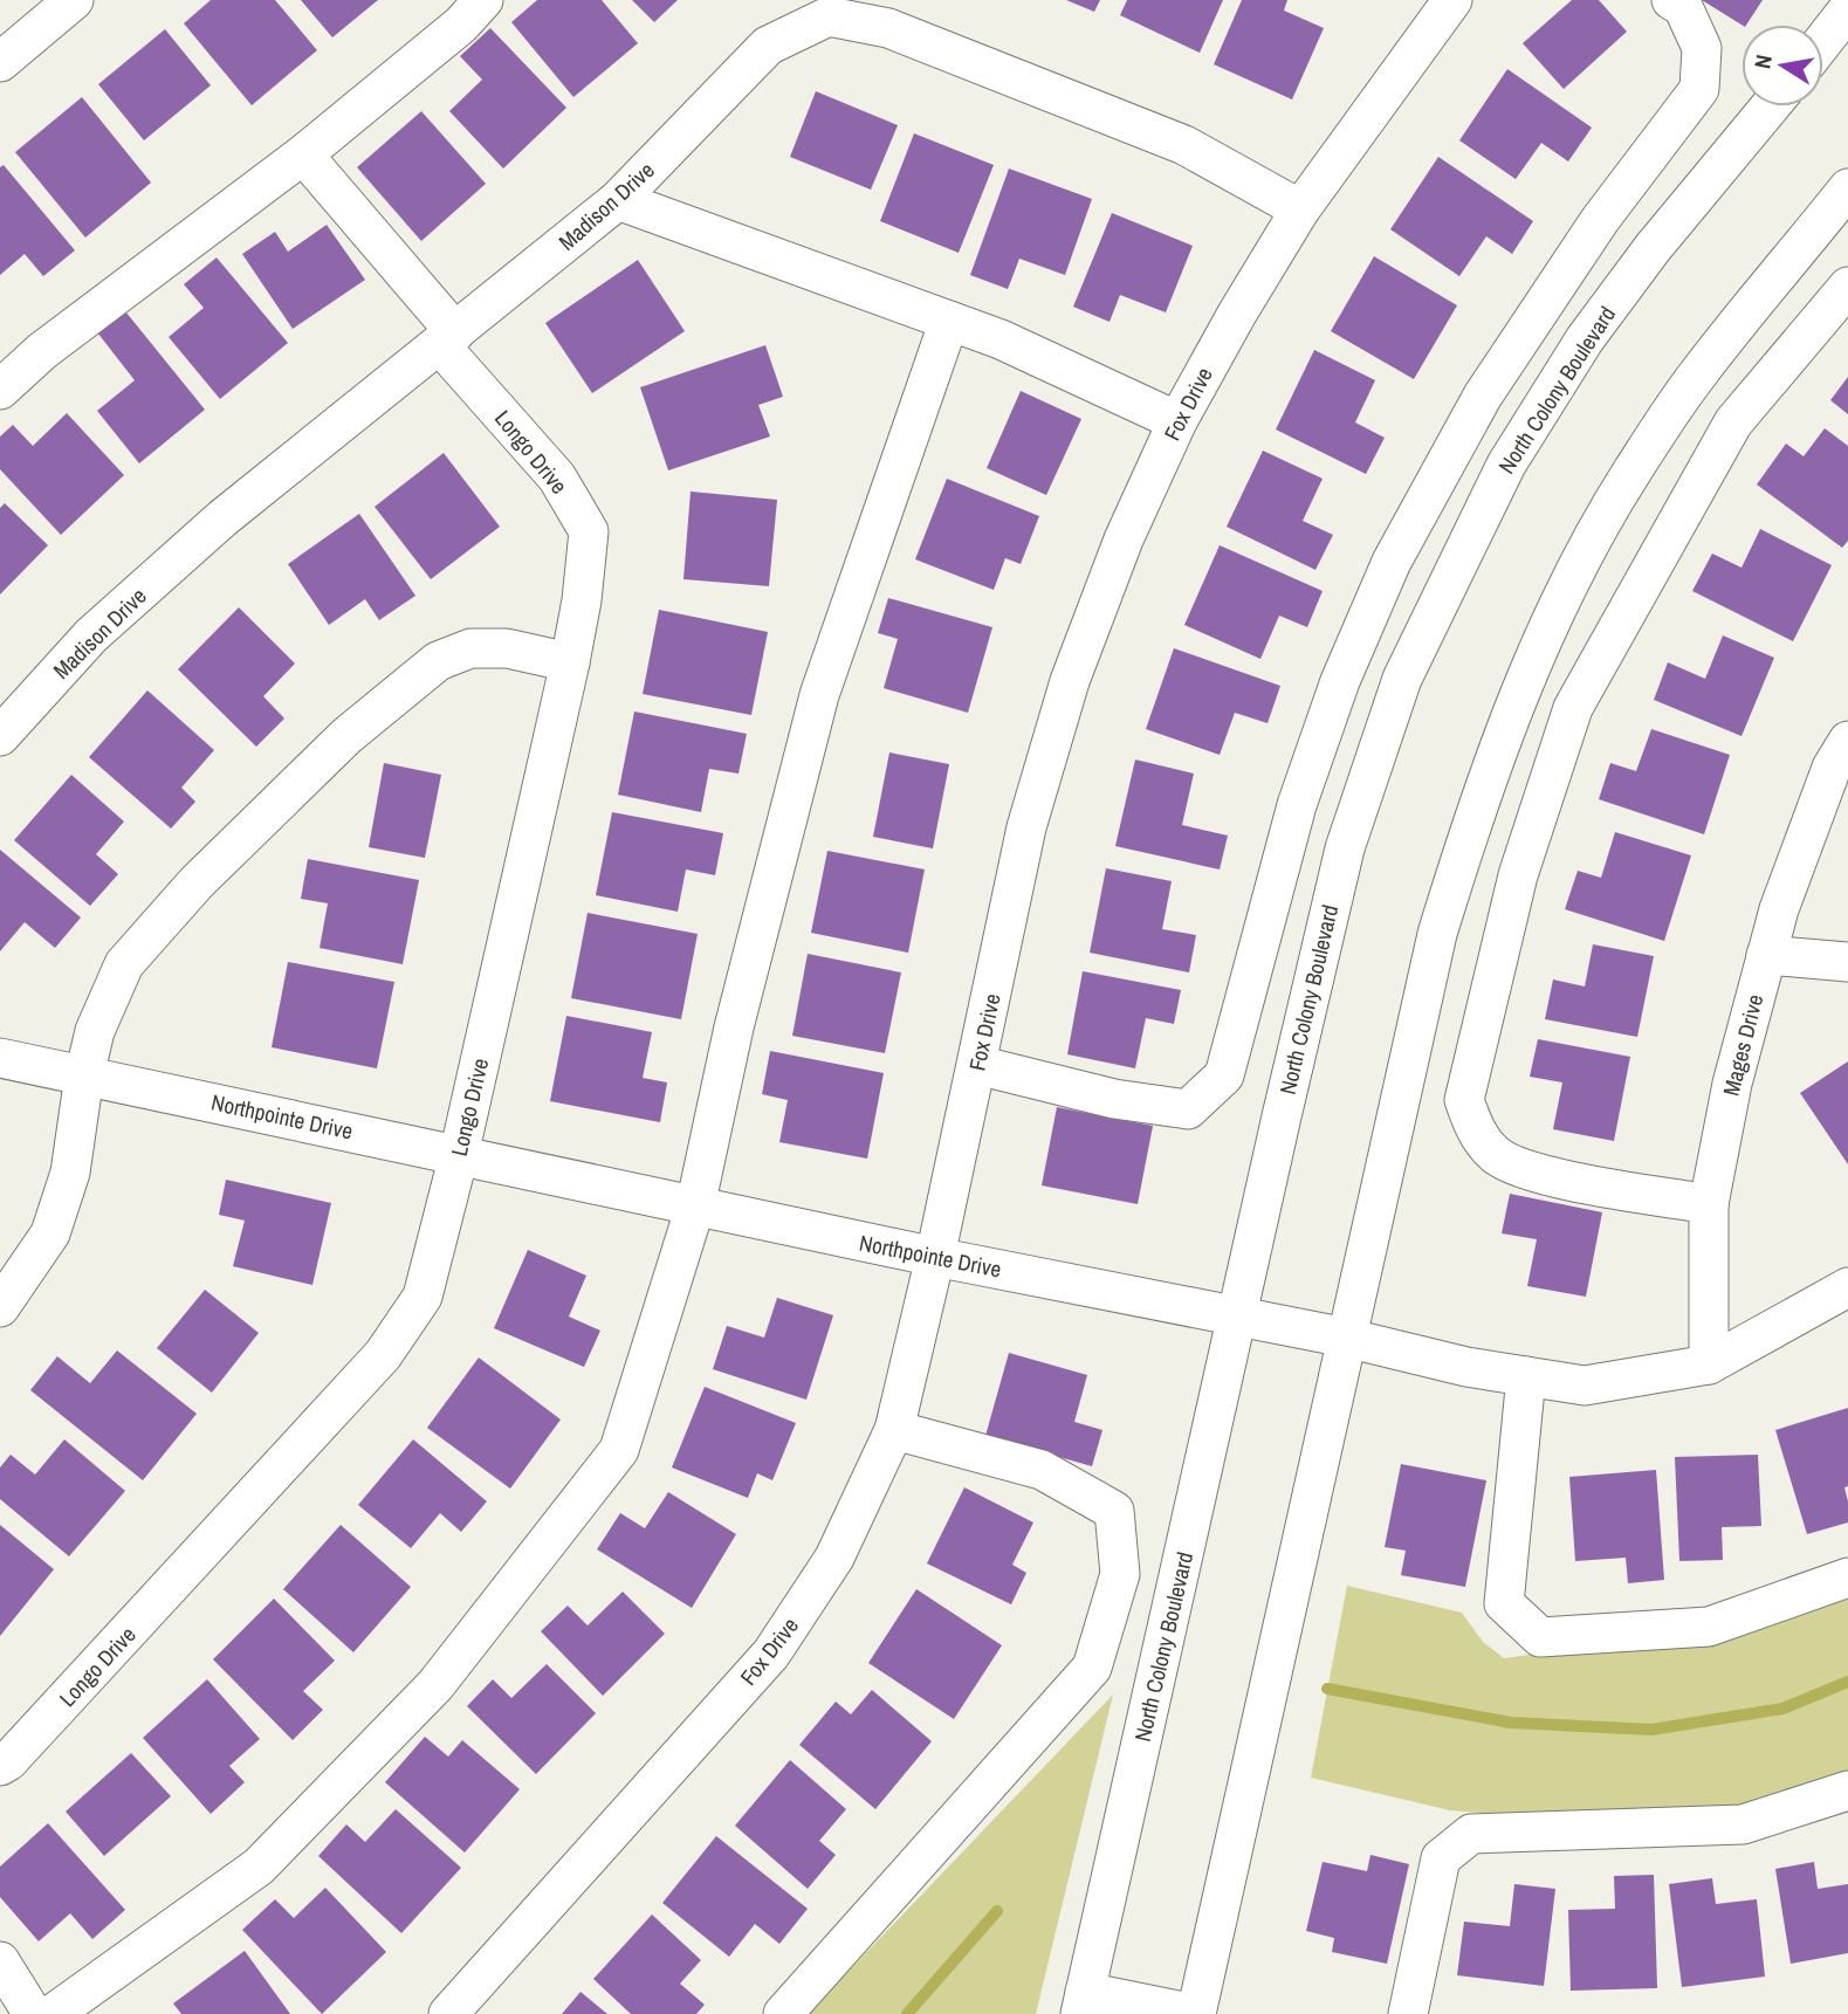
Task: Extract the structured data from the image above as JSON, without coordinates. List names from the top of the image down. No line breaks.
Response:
{"streets":{"street":["Madison Drive","North Colony Boulevard","Fox Drive","Longo Drive","Mages Drive","Northpointe Drive"]},"crossings":[["Madison Drive","Fox Drive"],["Madison Drive","Longo Drive"],["North Colony Boulevard","Northpointe Drive"],["Fox Drive","Northpointe Drive"],["Longo Drive","Northpointe Drive"],["Mages Drive","Northpointe Drive"]],"north":"left"}
